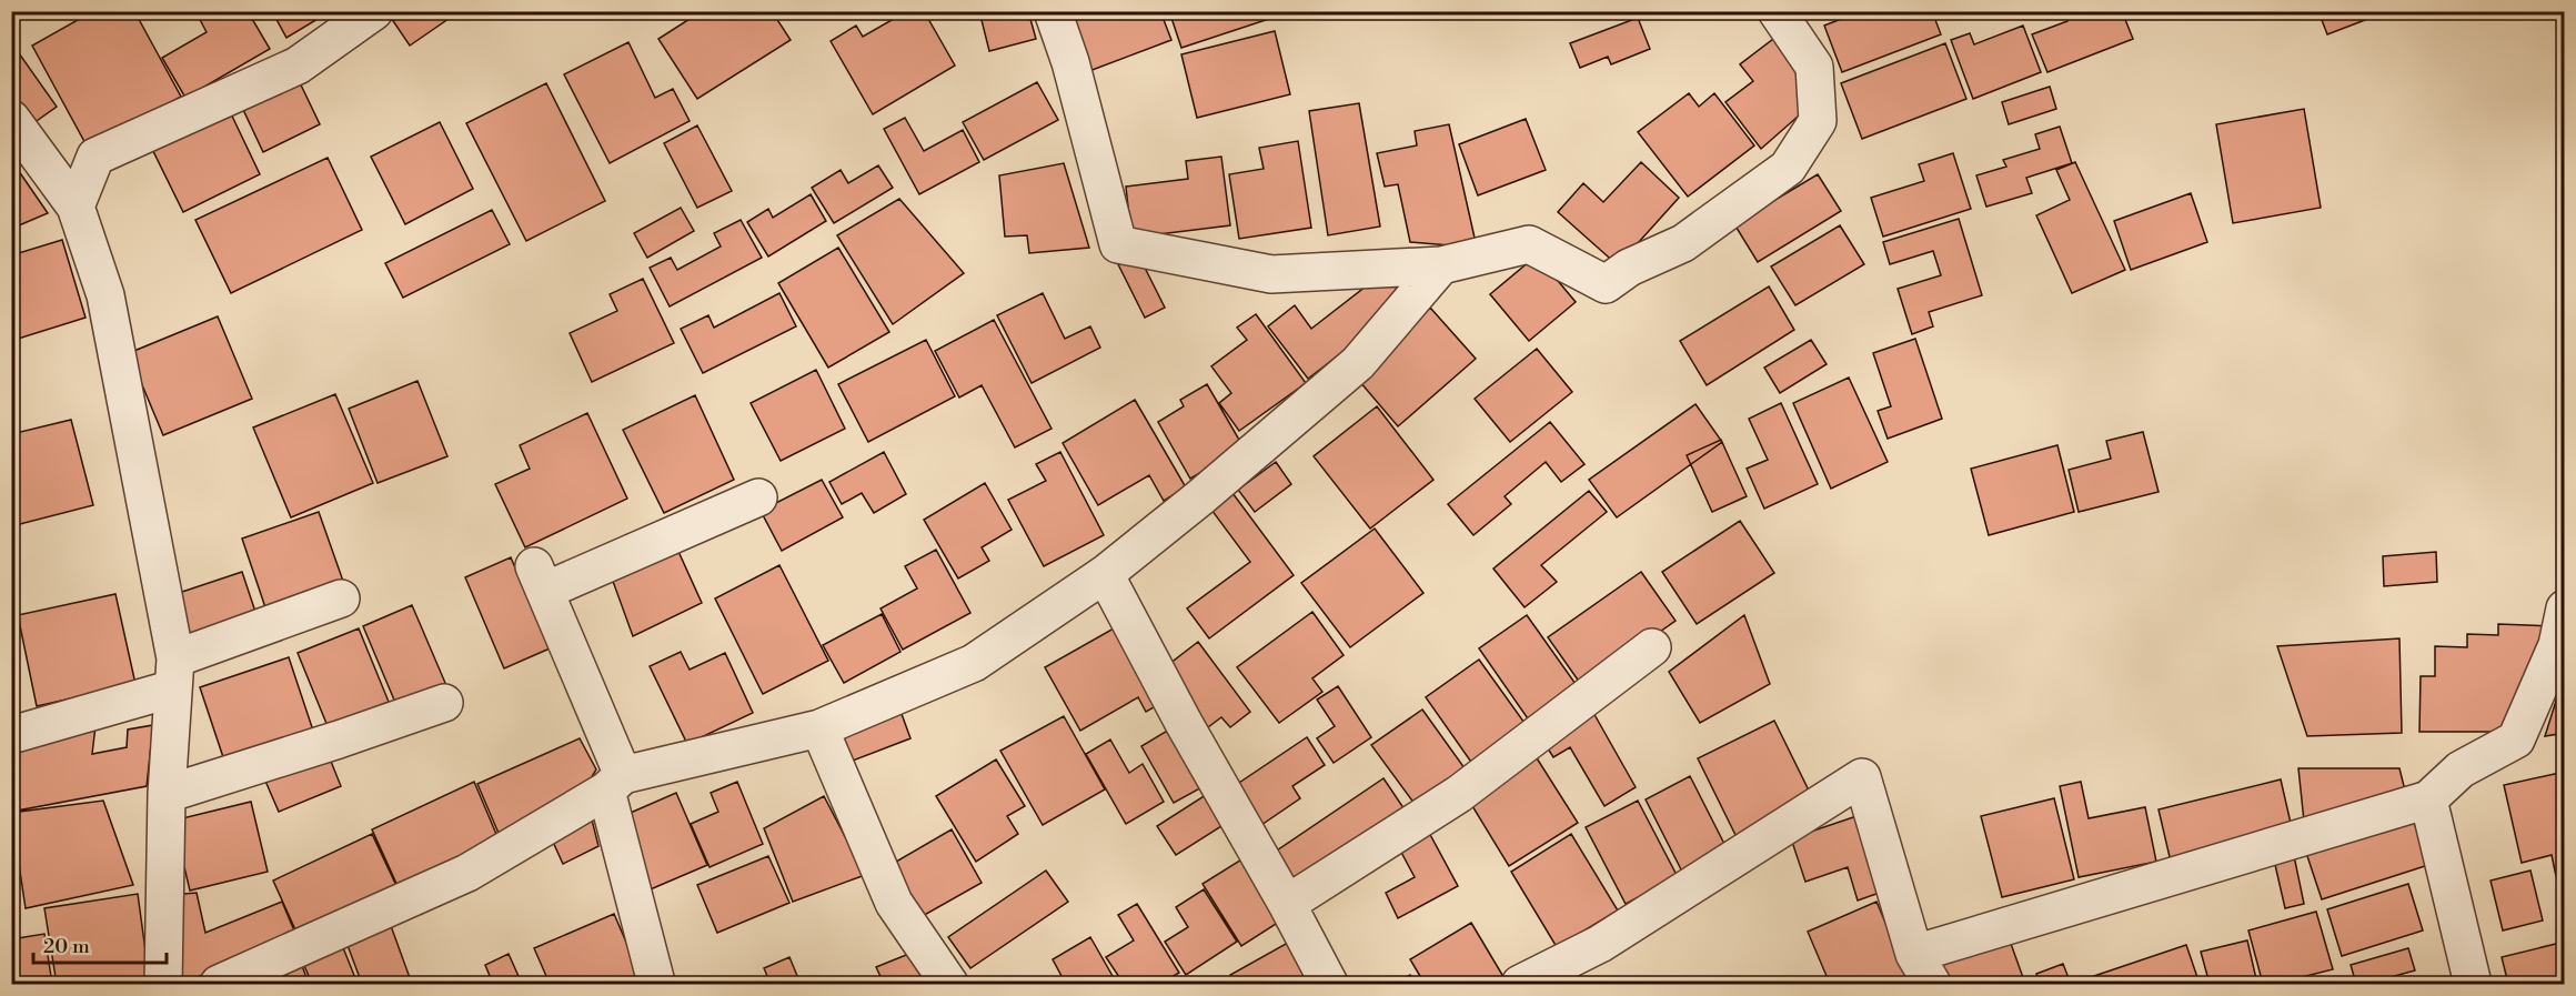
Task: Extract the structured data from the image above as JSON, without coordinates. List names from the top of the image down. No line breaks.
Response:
{"scale_bar":"20 m"}
